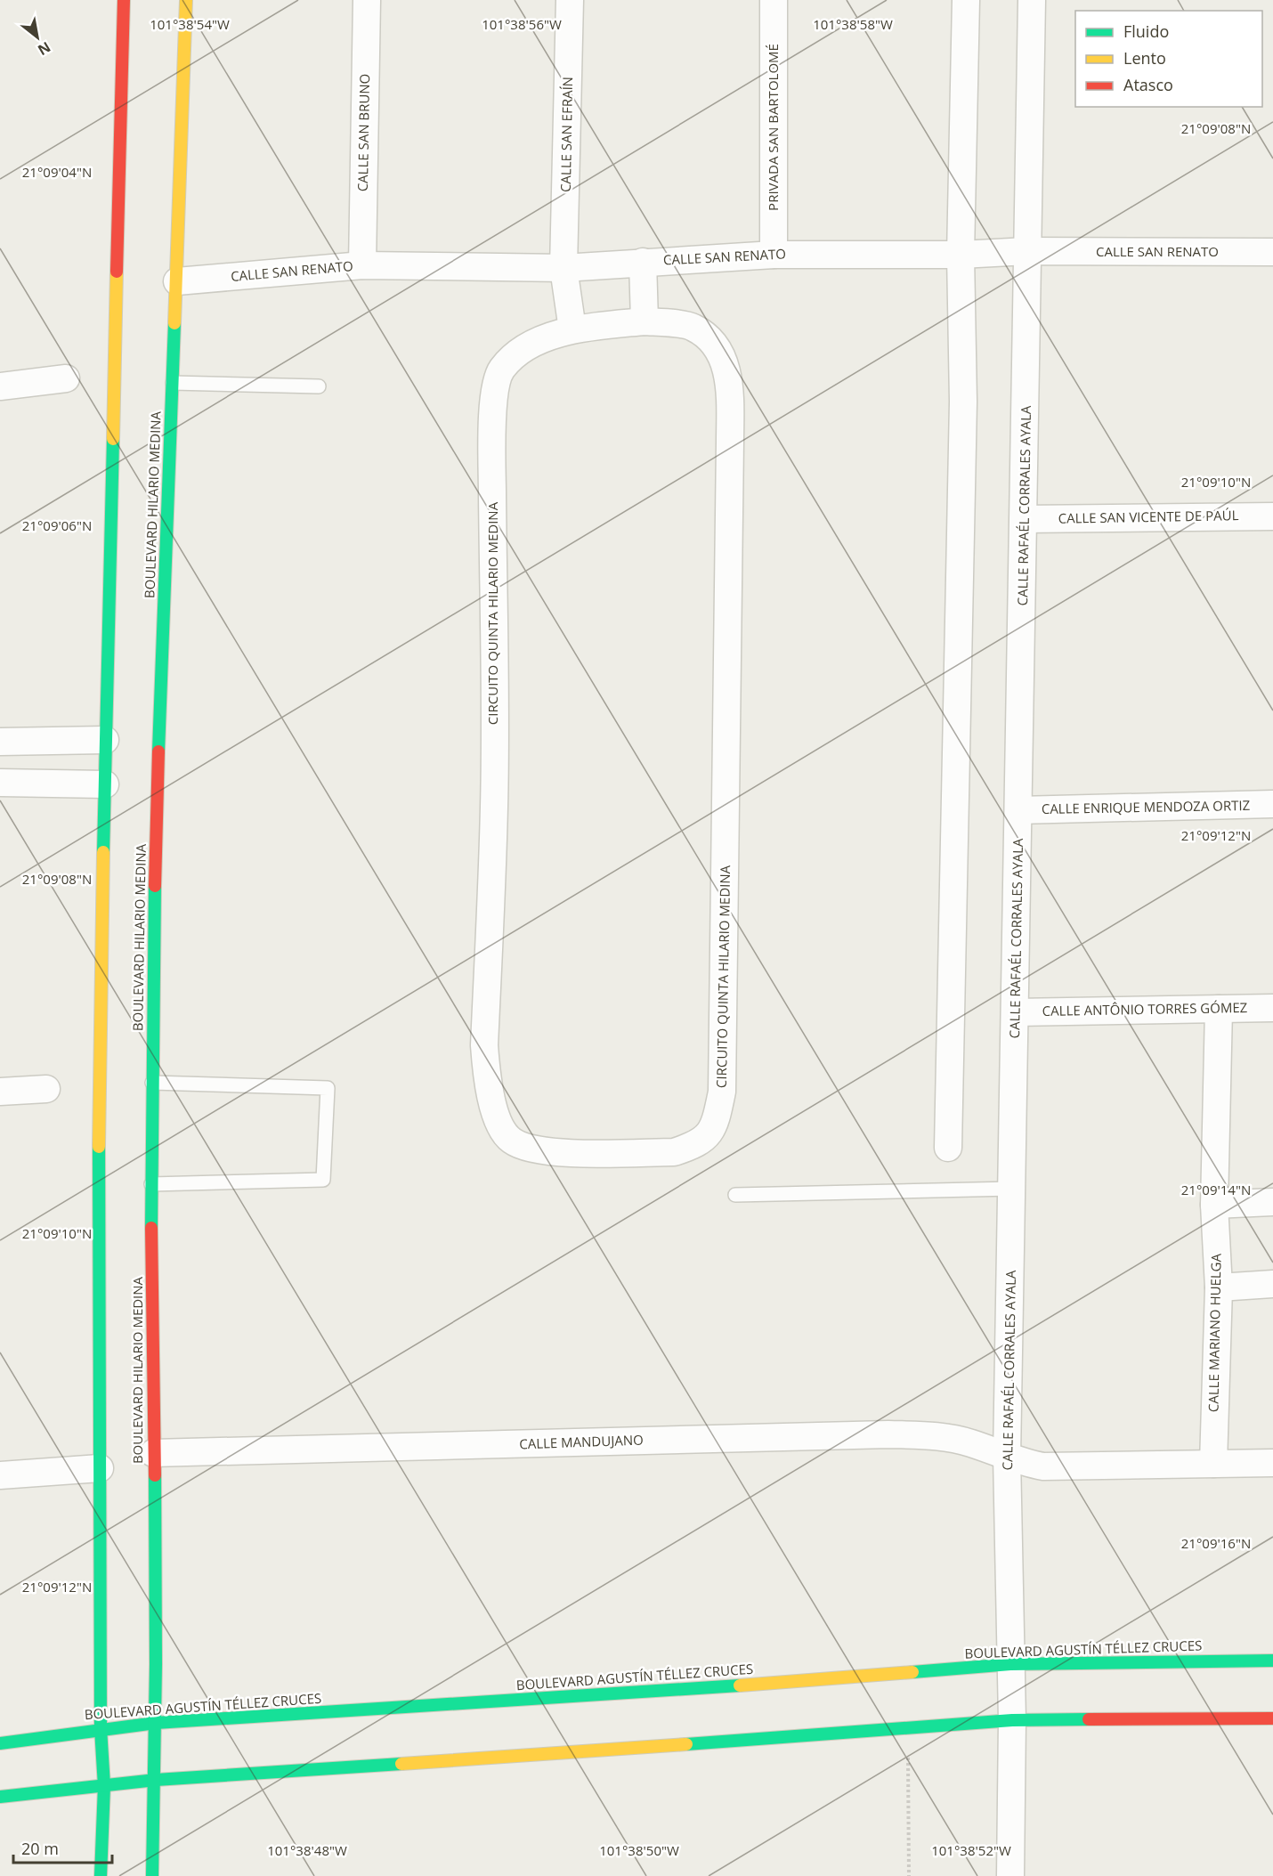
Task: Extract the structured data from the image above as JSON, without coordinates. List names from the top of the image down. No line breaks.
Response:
{"streets":{"main road":["BOULEVARD HILARIO MEDINA","BOULEVARD AGUSTÍN TÉLLEZ CRUCES"],"street":["PRIVADA SAN BARTOLOMÉ","CALLE SAN BRUNO","CALLE SAN EFRAÍN","CALLE SAN RENATO","CALLE RAFAÉL CORRALES AYALA","CALLE SAN VICENTE DE PAÚL","CIRCUITO QUINTA HILARIO MEDINA","CALLE ENRIQUE MENDOZA ORTIZ","CALLE ANTÔNIO TORRES GÓMEZ","CALLE MARIANO HUELGA","CALLE MANDUJANO"]},"crossings":[["PRIVADA SAN BARTOLOMÉ","CALLE SAN RENATO"],["CALLE SAN BRUNO","CALLE SAN RENATO"],["CALLE SAN EFRAÍN","CALLE SAN RENATO"],["CALLE SAN RENATO","BOULEVARD HILARIO MEDINA"],["CALLE SAN RENATO","CALLE RAFAÉL CORRALES AYALA"],["BOULEVARD HILARIO MEDINA","CALLE MANDUJANO"],["BOULEVARD HILARIO MEDINA","BOULEVARD AGUSTÍN TÉLLEZ CRUCES"],["CALLE RAFAÉL CORRALES AYALA","CALLE SAN VICENTE DE PAÚL"],["CALLE RAFAÉL CORRALES AYALA","CALLE ENRIQUE MENDOZA ORTIZ"],["CALLE RAFAÉL CORRALES AYALA","CALLE ANTÔNIO TORRES GÓMEZ"],["CALLE RAFAÉL CORRALES AYALA","CALLE MANDUJANO"],["CALLE RAFAÉL CORRALES AYALA","BOULEVARD AGUSTÍN TÉLLEZ CRUCES"],["CALLE ANTÔNIO TORRES GÓMEZ","CALLE MARIANO HUELGA"],["CALLE MARIANO HUELGA","CALLE MANDUJANO"]],"legend":["Fluido","Lento","Atasco"],"scale_bar":"20 m","north":"bottom right","coordinates":["101°38'54\"W","101°38'56\"W","101°38'58\"W","21°09'08\"N","21°09'04\"N","21°09'10\"N","21°09'06\"N","21°09'12\"N","21°09'14\"N","21°09'16\"N","101°38'48\"W","101°38'50\"W","101°38'52\"W"]}
